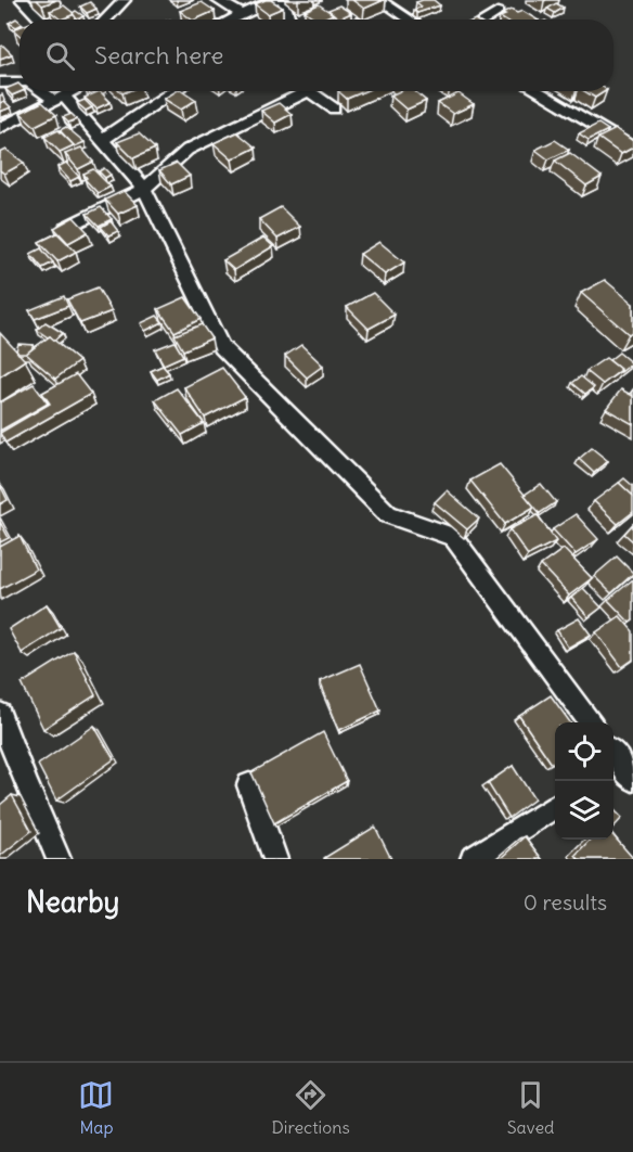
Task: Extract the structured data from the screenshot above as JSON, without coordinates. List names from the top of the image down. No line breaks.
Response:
{"page":{"search":"Search here","heading":["Nearby","0 results"],"nav":["Map","Directions","Saved"]}}
